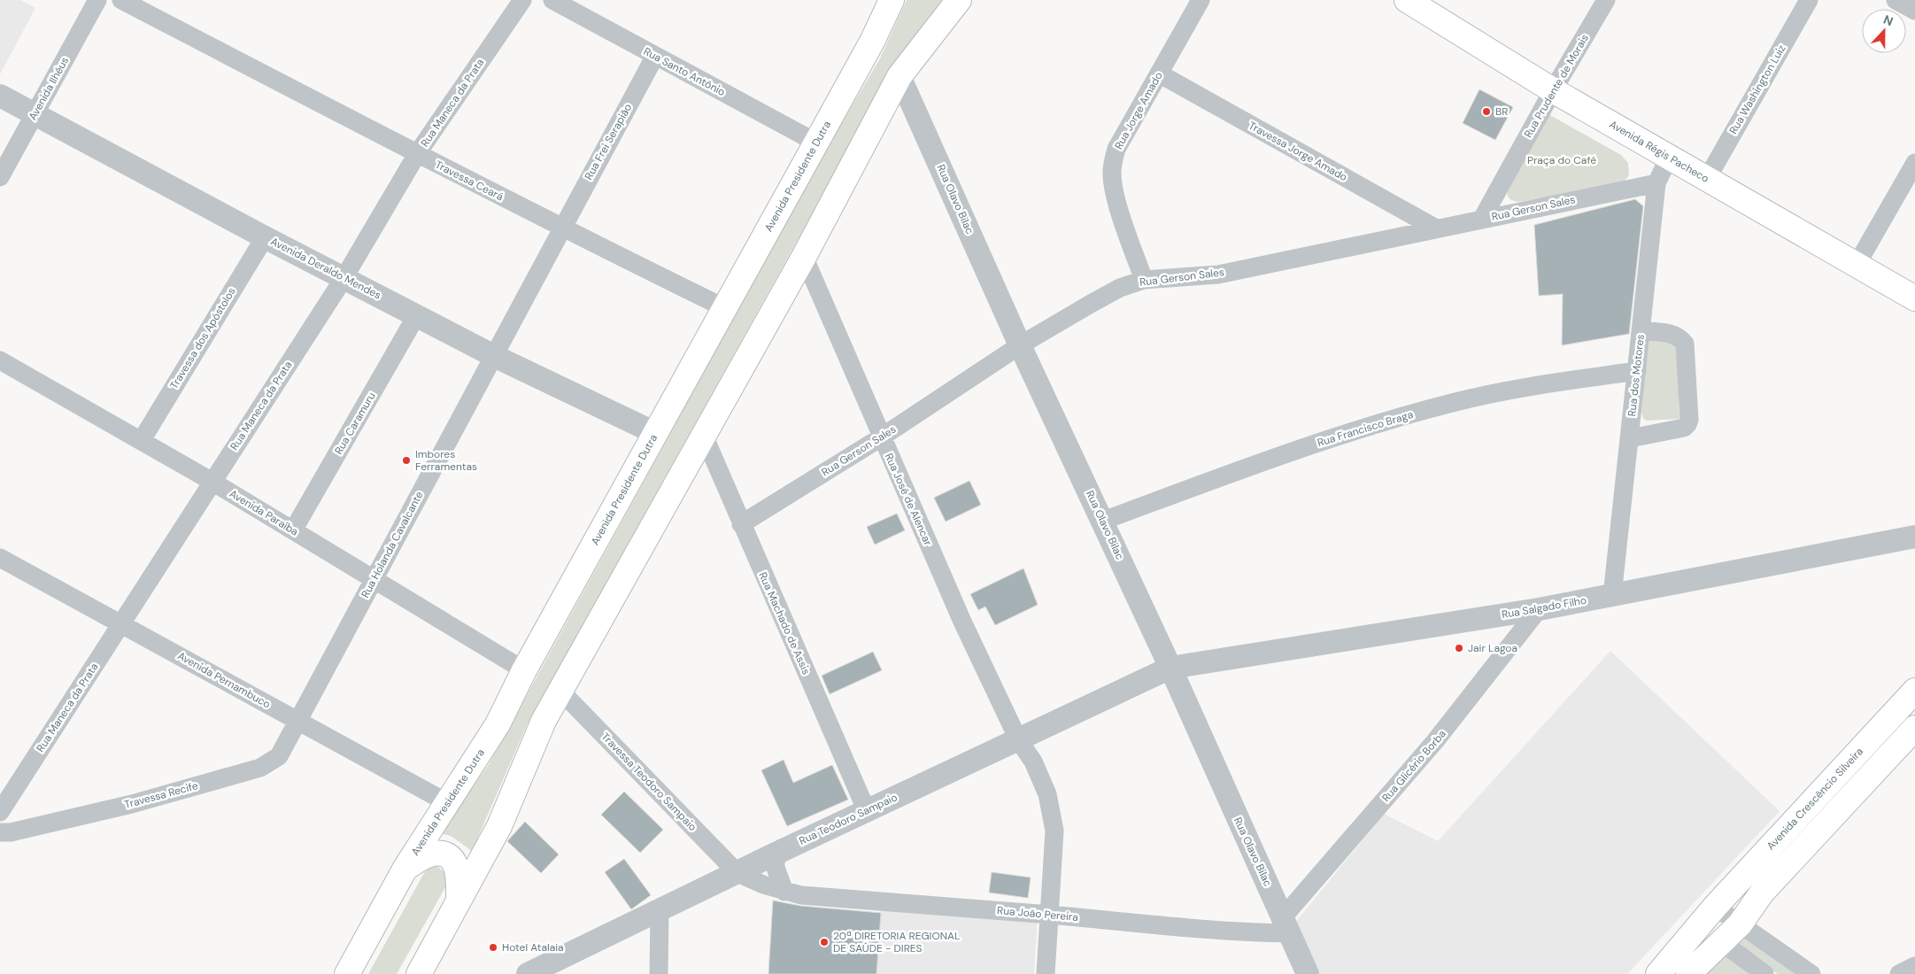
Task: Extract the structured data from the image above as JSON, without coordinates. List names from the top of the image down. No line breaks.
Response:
{"streets":{"main road":["Avenida Régis Pacheco","Avenida Presidente Dutra","Avenida Crescêncio Silveira"],"street":["Rua Santo Antônio","Rua Prudente de Morais","Avenida Ilhéus","Rua Washington Luiz","Rua Maneca da Prata","Rua Jorge Amado","Rua Frei Serapião","Travessa Jorge Amado","Travessa Ceará","Rua Olavo Bilac","Rua Gerson Sales","Avenida Deraldo Mendes","Travessa dos Apóstolos","Rua dos Motores","Rua Caramuru","Rua Francisco Braga","Rua José de Alencar","Avenida Paraíba","Rua Holanda Cavalcante","Rua Salgado Filho","Rua Machado de Assis","Avenida Pernambuco","Rua Glicério Borba","Travessa Teodoro Sampaio","Travessa Recife","Rua Teodoro Sampaio","Rua João Pereira"]},"crossings":[["Rua Santo Antônio","Rua Frei Serapião"],["Rua Santo Antônio","Avenida Presidente Dutra"],["Rua Prudente de Morais","Avenida Régis Pacheco"],["Rua Prudente de Morais","Rua Gerson Sales"],["Avenida Ilhéus","Avenida Deraldo Mendes"],["Rua Washington Luiz","Avenida Régis Pacheco"],["Rua Maneca da Prata","Travessa Ceará"],["Rua Maneca da Prata","Avenida Deraldo Mendes"],["Rua Maneca da Prata","Avenida Paraíba"],["Rua Maneca da Prata","Avenida Pernambuco"],["Rua Jorge Amado","Travessa Jorge Amado"],["Rua Jorge Amado","Rua Gerson Sales"],["Rua Frei Serapião","Travessa Ceará"],["Rua Frei Serapião","Rua Holanda Cavalcante"],["Travessa Jorge Amado","Rua Gerson Sales"],["Avenida Régis Pacheco","Rua dos Motores"],["Avenida Presidente Dutra","Travessa Ceará"],["Avenida Presidente Dutra","Avenida Deraldo Mendes"],["Avenida Presidente Dutra","Avenida Paraíba"],["Avenida Presidente Dutra","Avenida Pernambuco"],["Travessa Ceará","Rua Holanda Cavalcante"],["Rua Olavo Bilac","Rua Gerson Sales"],["Rua Olavo Bilac","Rua Francisco Braga"],["Rua Olavo Bilac","Rua Salgado Filho"],["Rua Olavo Bilac","Rua Glicério Borba"],["Rua Olavo Bilac","Rua Teodoro Sampaio"],["Rua Olavo Bilac","Rua João Pereira"],["Rua Gerson Sales","Rua dos Motores"],["Rua Gerson Sales","Rua José de Alencar"],["Rua Gerson Sales","Rua Machado de Assis"],["Avenida Deraldo Mendes","Travessa dos Apóstolos"],["Avenida Deraldo Mendes","Rua Caramuru"],["Avenida Deraldo Mendes","Rua Holanda Cavalcante"],["Travessa dos Apóstolos","Avenida Paraíba"],["Rua dos Motores","Rua Francisco Braga"],["Rua dos Motores","Rua Salgado Filho"],["Rua Caramuru","Avenida Paraíba"],["Rua José de Alencar","Rua Teodoro Sampaio"],["Rua José de Alencar","Rua João Pereira"],["Avenida Paraíba","Rua Holanda Cavalcante"],["Rua Holanda Cavalcante","Avenida Pernambuco"],["Rua Holanda Cavalcante","Travessa Recife"],["Rua Salgado Filho","Rua Glicério Borba"],["Rua Salgado Filho","Rua Teodoro Sampaio"],["Rua Machado de Assis","Rua Teodoro Sampaio"],["Avenida Pernambuco","Travessa Recife"],["Rua Glicério Borba","Rua João Pereira"],["Travessa Teodoro Sampaio","Rua Teodoro Sampaio"],["Travessa Teodoro Sampaio","Rua João Pereira"],["Rua Teodoro Sampaio","Rua João Pereira"]],"parks":["Praça do Café"],"places":["BR","Imbores Ferramentas","Jair Lagoa","20ª DIRETORIA REGIONAL DE SAÚDE - DIRES","Hotel Atalaia"],"north":"top"}
